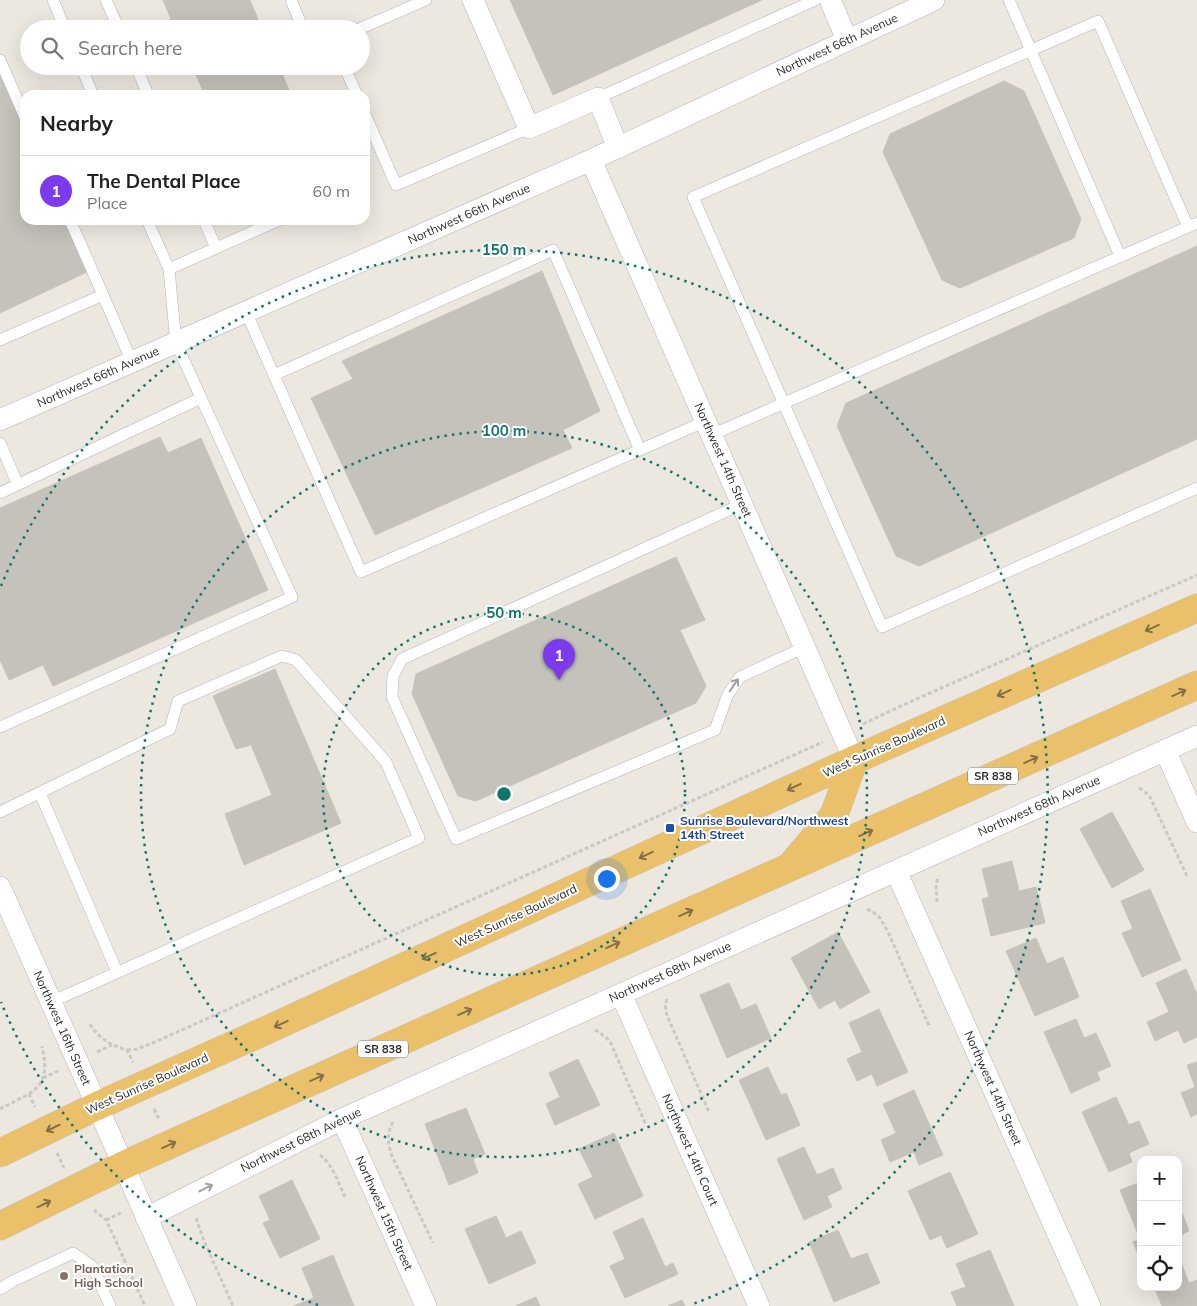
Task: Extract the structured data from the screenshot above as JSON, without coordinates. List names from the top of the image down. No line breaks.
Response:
{"streets":{"highway":["West Sunrise Boulevard","SR 838"],"street":["Northwest 66th Avenue","Northwest 14th Street","Northwest 68th Avenue","Northwest 16th Street","Northwest 14th Court","Northwest 15th Street"]},"crossings":[["Northwest 66th Avenue","Northwest 14th Street"],["Northwest 14th Street","West Sunrise Boulevard"],["Northwest 14th Street","Northwest 68th Avenue"],["West Sunrise Boulevard","Northwest 16th Street"],["SR 838","Northwest 16th Street"],["Northwest 68th Avenue","Northwest 16th Street"],["Northwest 68th Avenue","Northwest 14th Court"],["Northwest 68th Avenue","Northwest 15th Street"]],"places":{"transit":["Sunrise Boulevard/Northwest 14th Street"],"other":["Plantation High School"]},"page":{"search":"Search here","heading":"Nearby","list":[{"mark":"1","name":"The Dental Place","note":"Place","value":"60 m"}],"pins":"1","map_buttons":["+","−"]},"rings":["150 m","100 m","50 m"]}
